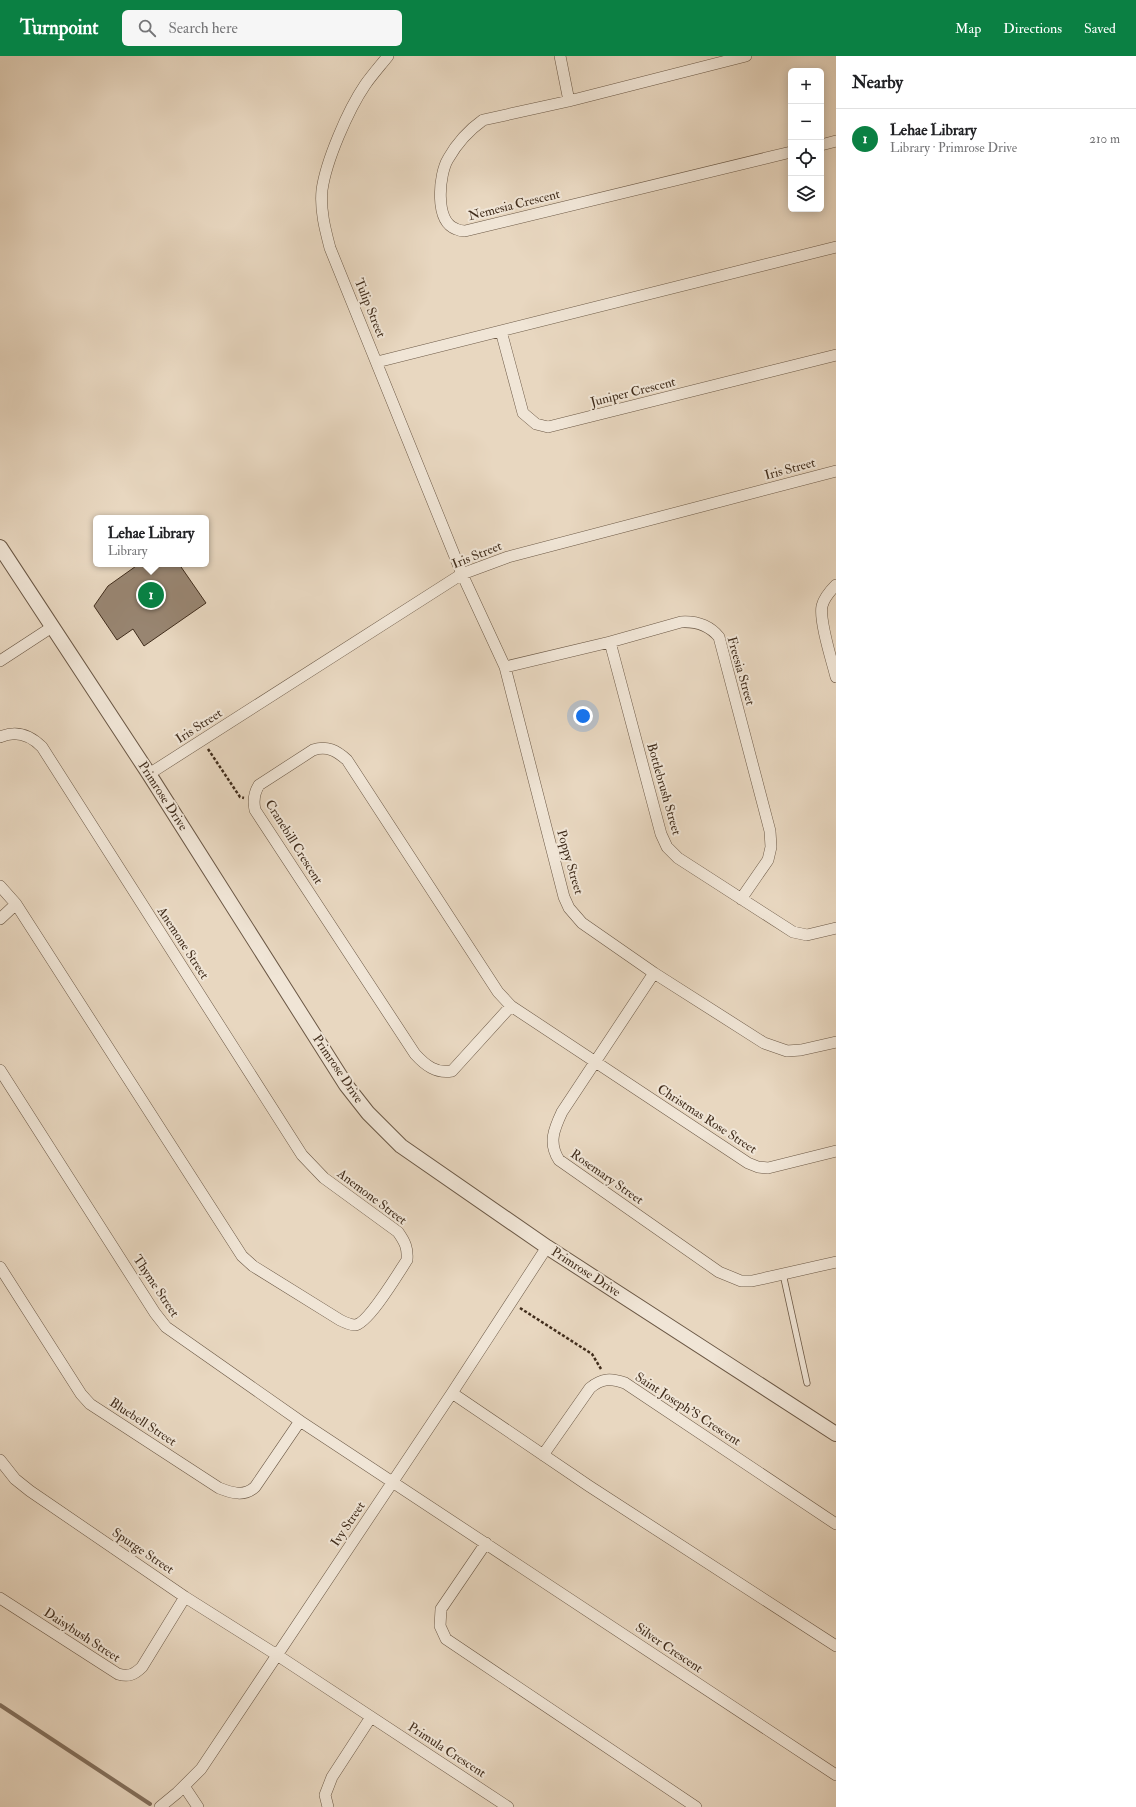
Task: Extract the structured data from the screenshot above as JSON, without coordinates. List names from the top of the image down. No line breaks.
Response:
{"streets":{"street":["Nemesia Crescent","Tulip Street","Juniper Crescent","Iris Street","Freesia Street","Bottlebrush Street","Primrose Drive","Cranebill Crescent","Poppy Street","Anemone Street","Christmas Rose Street","Rosemary Street","Thyme Street","Saint Joseph'S Crescent","Bluebell Street","Ivy Street","Spurge Street","Daisybush Street","Silver Crescent","Primula Crescent"]},"crossings":[["Tulip Street","Iris Street"],["Tulip Street","Poppy Street"],["Iris Street","Primrose Drive"],["Iris Street","Poppy Street"],["Freesia Street","Bottlebrush Street"],["Freesia Street","Poppy Street"],["Primrose Drive","Ivy Street"],["Cranebill Crescent","Christmas Rose Street"],["Cranebill Crescent","Rosemary Street"],["Poppy Street","Rosemary Street"],["Christmas Rose Street","Rosemary Street"],["Thyme Street","Bluebell Street"],["Thyme Street","Ivy Street"],["Thyme Street","Silver Crescent"],["Ivy Street","Spurge Street"],["Ivy Street","Silver Crescent"],["Ivy Street","Primula Crescent"],["Spurge Street","Daisybush Street"],["Spurge Street","Primula Crescent"]],"page":{"header":"Turnpoint","search":"Search here","nav":["Map","Directions","Saved"],"heading":"Nearby","map_buttons":["+","−"],"list":[{"mark":"1","name":"Lehae Library","note":"Library · Primrose Drive","value":"210 m"}],"popup":["Lehae Library","Library"],"pins":"1"}}
